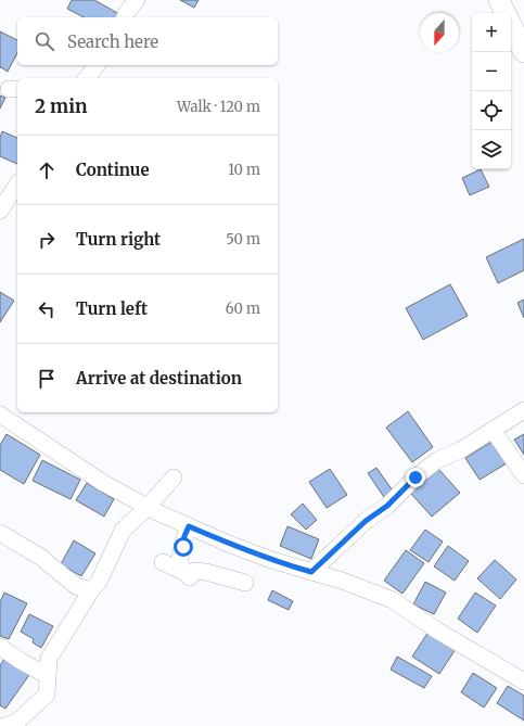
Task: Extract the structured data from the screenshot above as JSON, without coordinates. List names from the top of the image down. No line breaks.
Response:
{"north":"bottom","page":{"map_buttons":["+","−"],"search":"Search here","heading":["2 min","Walk · 120 m"],"list":[["Continue","10 m"],["Turn right","50 m"],["Turn left","60 m"],"Arrive at destination"]}}
